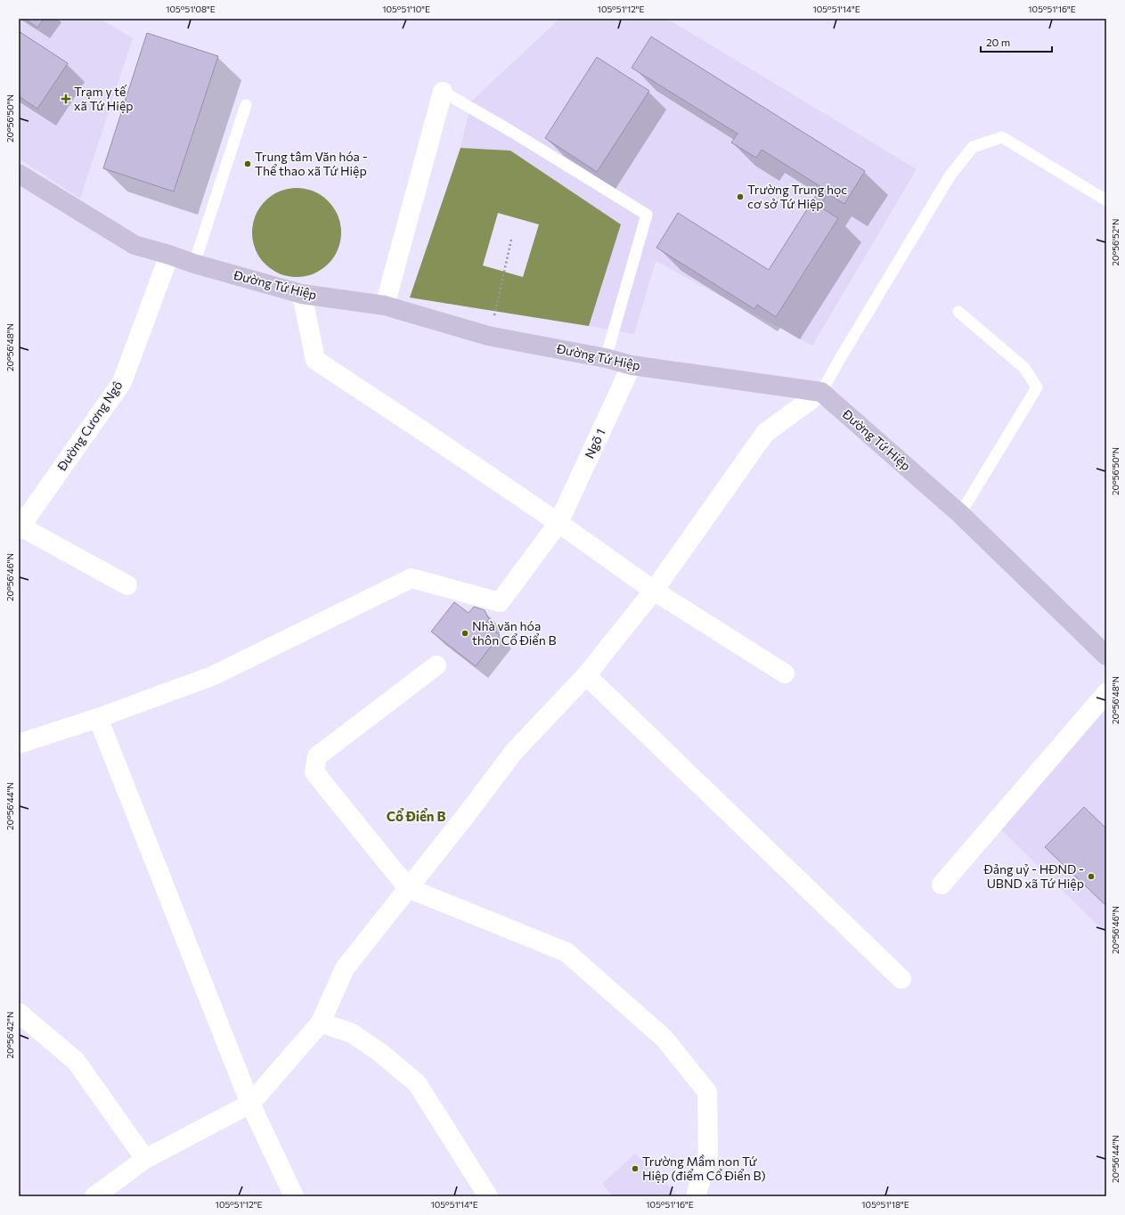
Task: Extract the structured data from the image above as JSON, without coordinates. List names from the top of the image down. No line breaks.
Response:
{"streets":{"street":["Đường Tứ Hiệp","Đường Cương Ngô","Ngõ 1"]},"crossings":[["Đường Tứ Hiệp","Đường Cương Ngô"],["Đường Tứ Hiệp","Ngõ 1"]],"districts":["Cổ Điển B"],"places":{"health":["Trạm y tế xã Tứ Hiệp"],"other":["Trung tâm Văn hóa - Thể thao xã Tứ Hiệp","Trường Trung học cơ sở Tứ Hiệp","Nhà văn hóa thôn Cổ Điển B","Đảng uỷ - HĐND - UBND xã Tứ Hiệp","Trường Mầm non Tứ Hiệp (điểm Cổ Điển B)"]},"scale_bar":"20 m","coordinates":["105°51'08\"E","105°51'10\"E","105°51'12\"E","105°51'14\"E","105°51'16\"E","20°56'50\"N","20°56'52\"N","20°56'48\"N","20°56'46\"N","20°56'44\"N","20°56'42\"N","105°51'18\"E"]}
